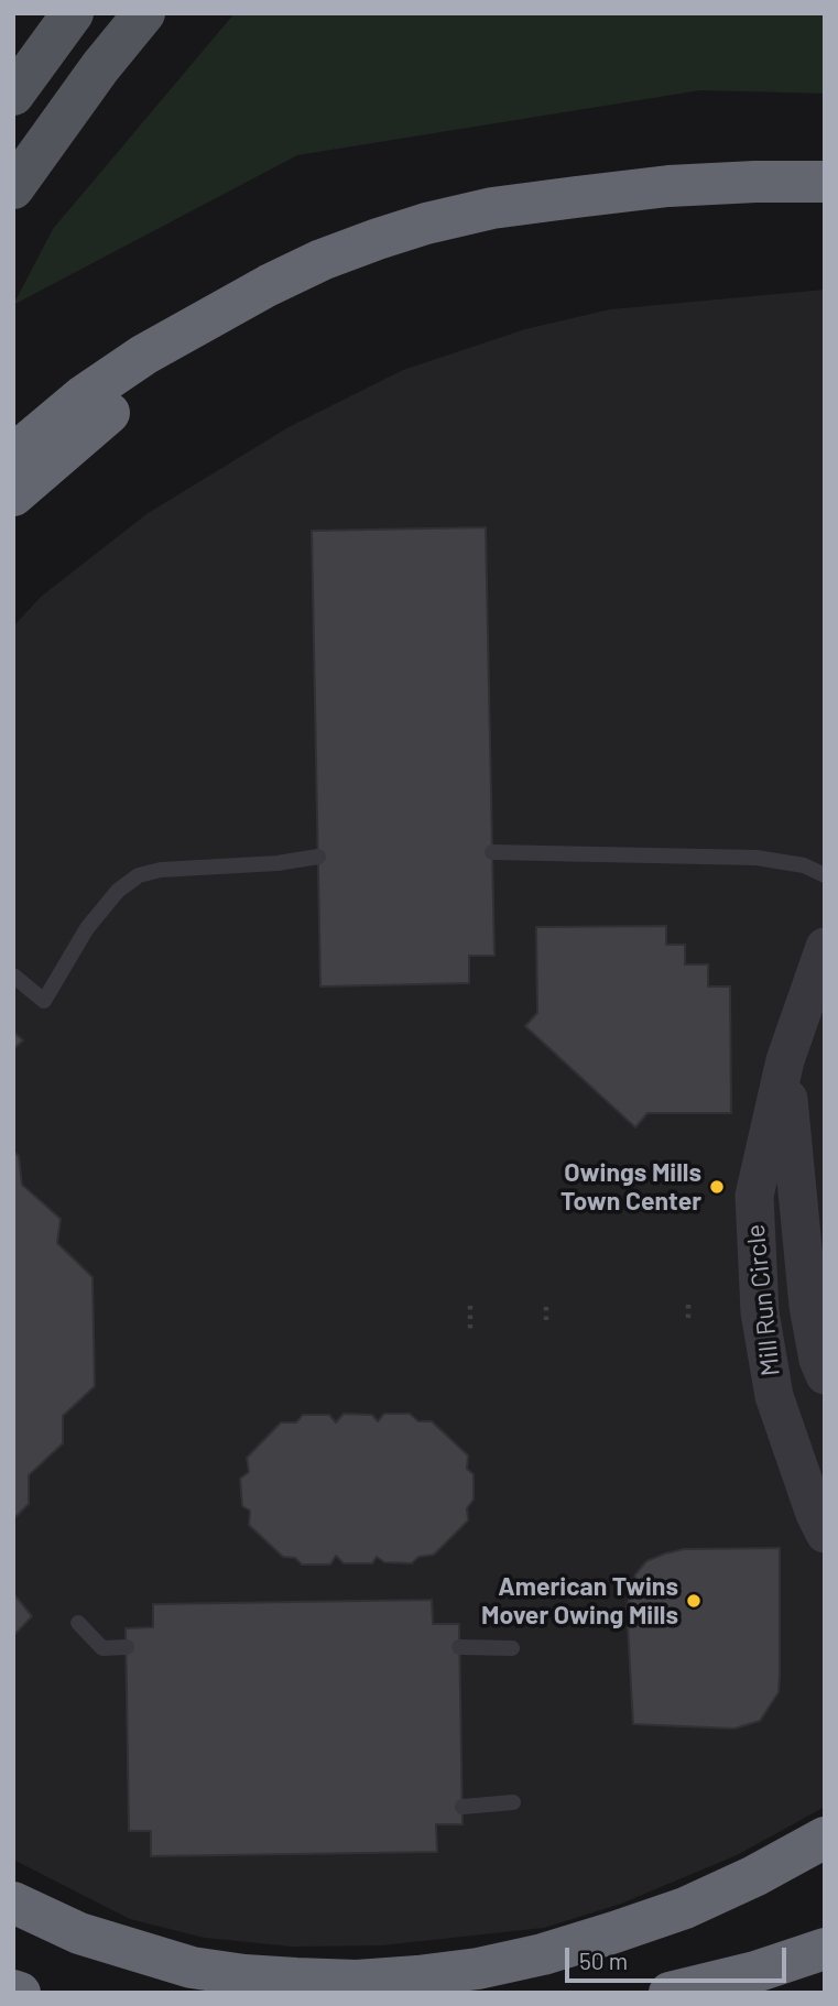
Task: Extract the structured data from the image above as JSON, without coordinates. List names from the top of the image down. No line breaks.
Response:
{"streets":{"street":["Mill Run Circle"]},"places":["Owings Mills Town Center","American Twins Mover Owing Mills"],"scale_bar":"50 m"}
